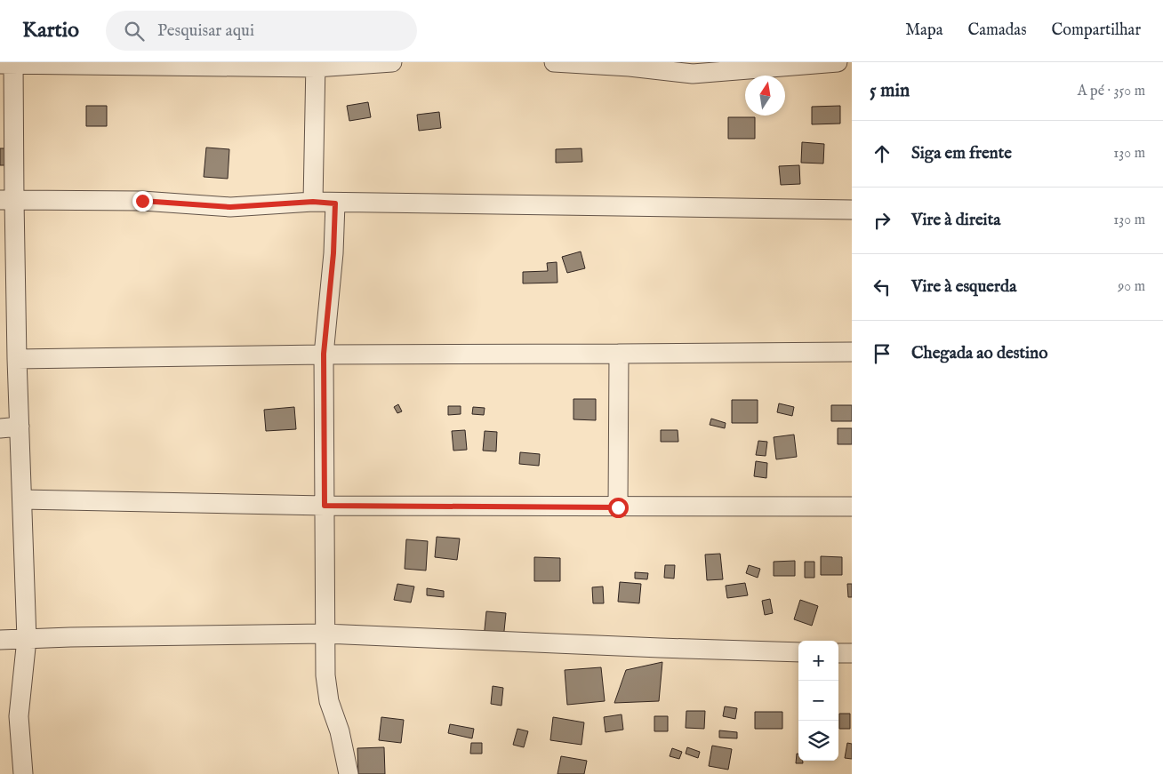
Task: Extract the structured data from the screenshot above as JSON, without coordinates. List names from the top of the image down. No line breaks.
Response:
{"north":"top","page":{"header":"Kartio","search":"Pesquisar aqui","nav":["Mapa","Camadas","Compartilhar"],"heading":["5 min","A pé · 350 m"],"list":[["Siga em frente","130 m"],["Vire à direita","130 m"],["Vire à esquerda","90 m"],"Chegada ao destino"],"map_buttons":["+","−"]}}
